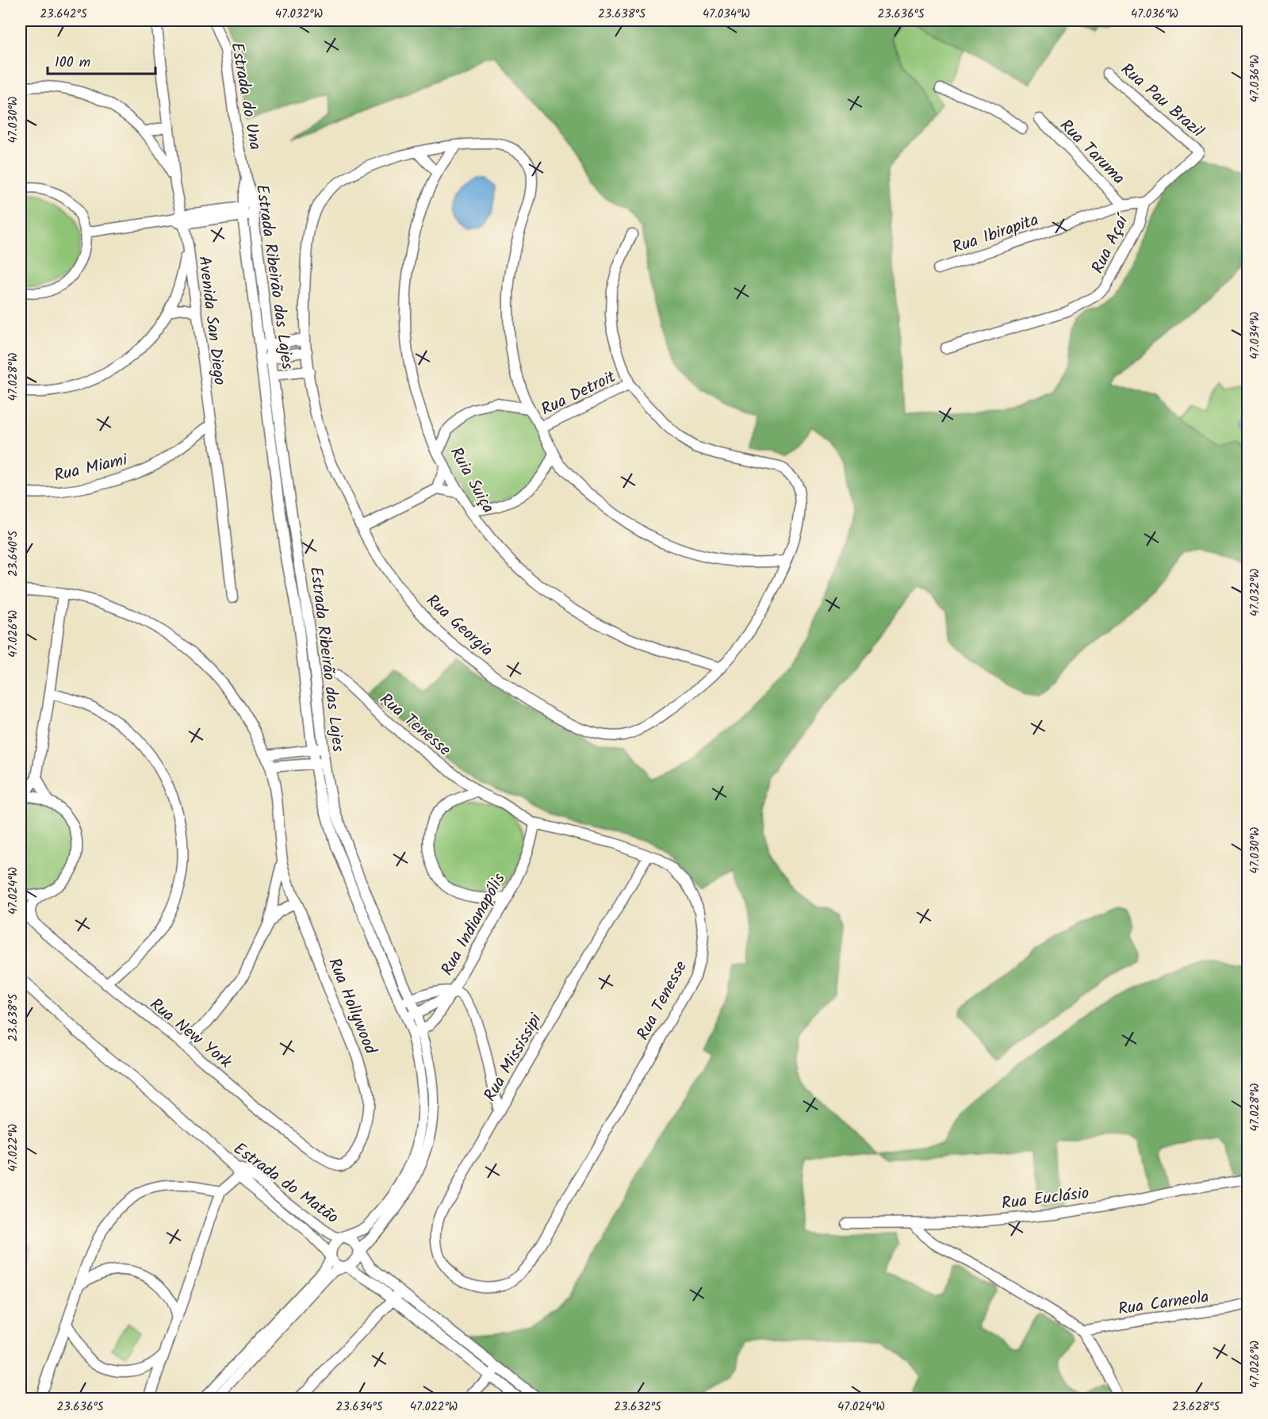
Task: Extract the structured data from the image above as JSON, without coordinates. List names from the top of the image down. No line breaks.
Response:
{"streets":{"street":["Estrada do Una","Rua Pau Brazil","Rua Taruma","Rua Ibirapita","Rua Açaí","Estrada Ribeirão das Lajes","Avenida San Diego","Rua Detroit","Rua Miami","Ruia Suiça","Rua Georgia","Rua Tenesse","Rua Indianapólis","Rua Hollywood","Rua New York","Rua Mississipi","Estrada do Matão","Rua Euclásio","Rua Carneola"]},"crossings":[["Estrada do Una","Estrada Ribeirão das Lajes"],["Rua Pau Brazil","Rua Açaí"],["Rua Taruma","Rua Ibirapita"],["Rua Ibirapita","Rua Açaí"],["Estrada Ribeirão das Lajes","Rua Indianapólis"],["Estrada Ribeirão das Lajes","Estrada do Matão"],["Avenida San Diego","Rua Miami"],["Rua Detroit","Ruia Suiça"],["Rua Detroit","Rua Georgia"],["Ruia Suiça","Rua Georgia"],["Rua Tenesse","Rua Indianapólis"],["Rua Tenesse","Rua Mississipi"],["Rua Hollywood","Rua New York"]],"scale_bar":"100 m","coordinates":["23.642°S","47.032°W","23.638°S","47.034°W","23.636°S","47.036°W","47.030°W","47.028°W","23.640°S","47.026°W","47.024°W","47.022°W","23.634°S","23.632°S","23.628°S"]}
